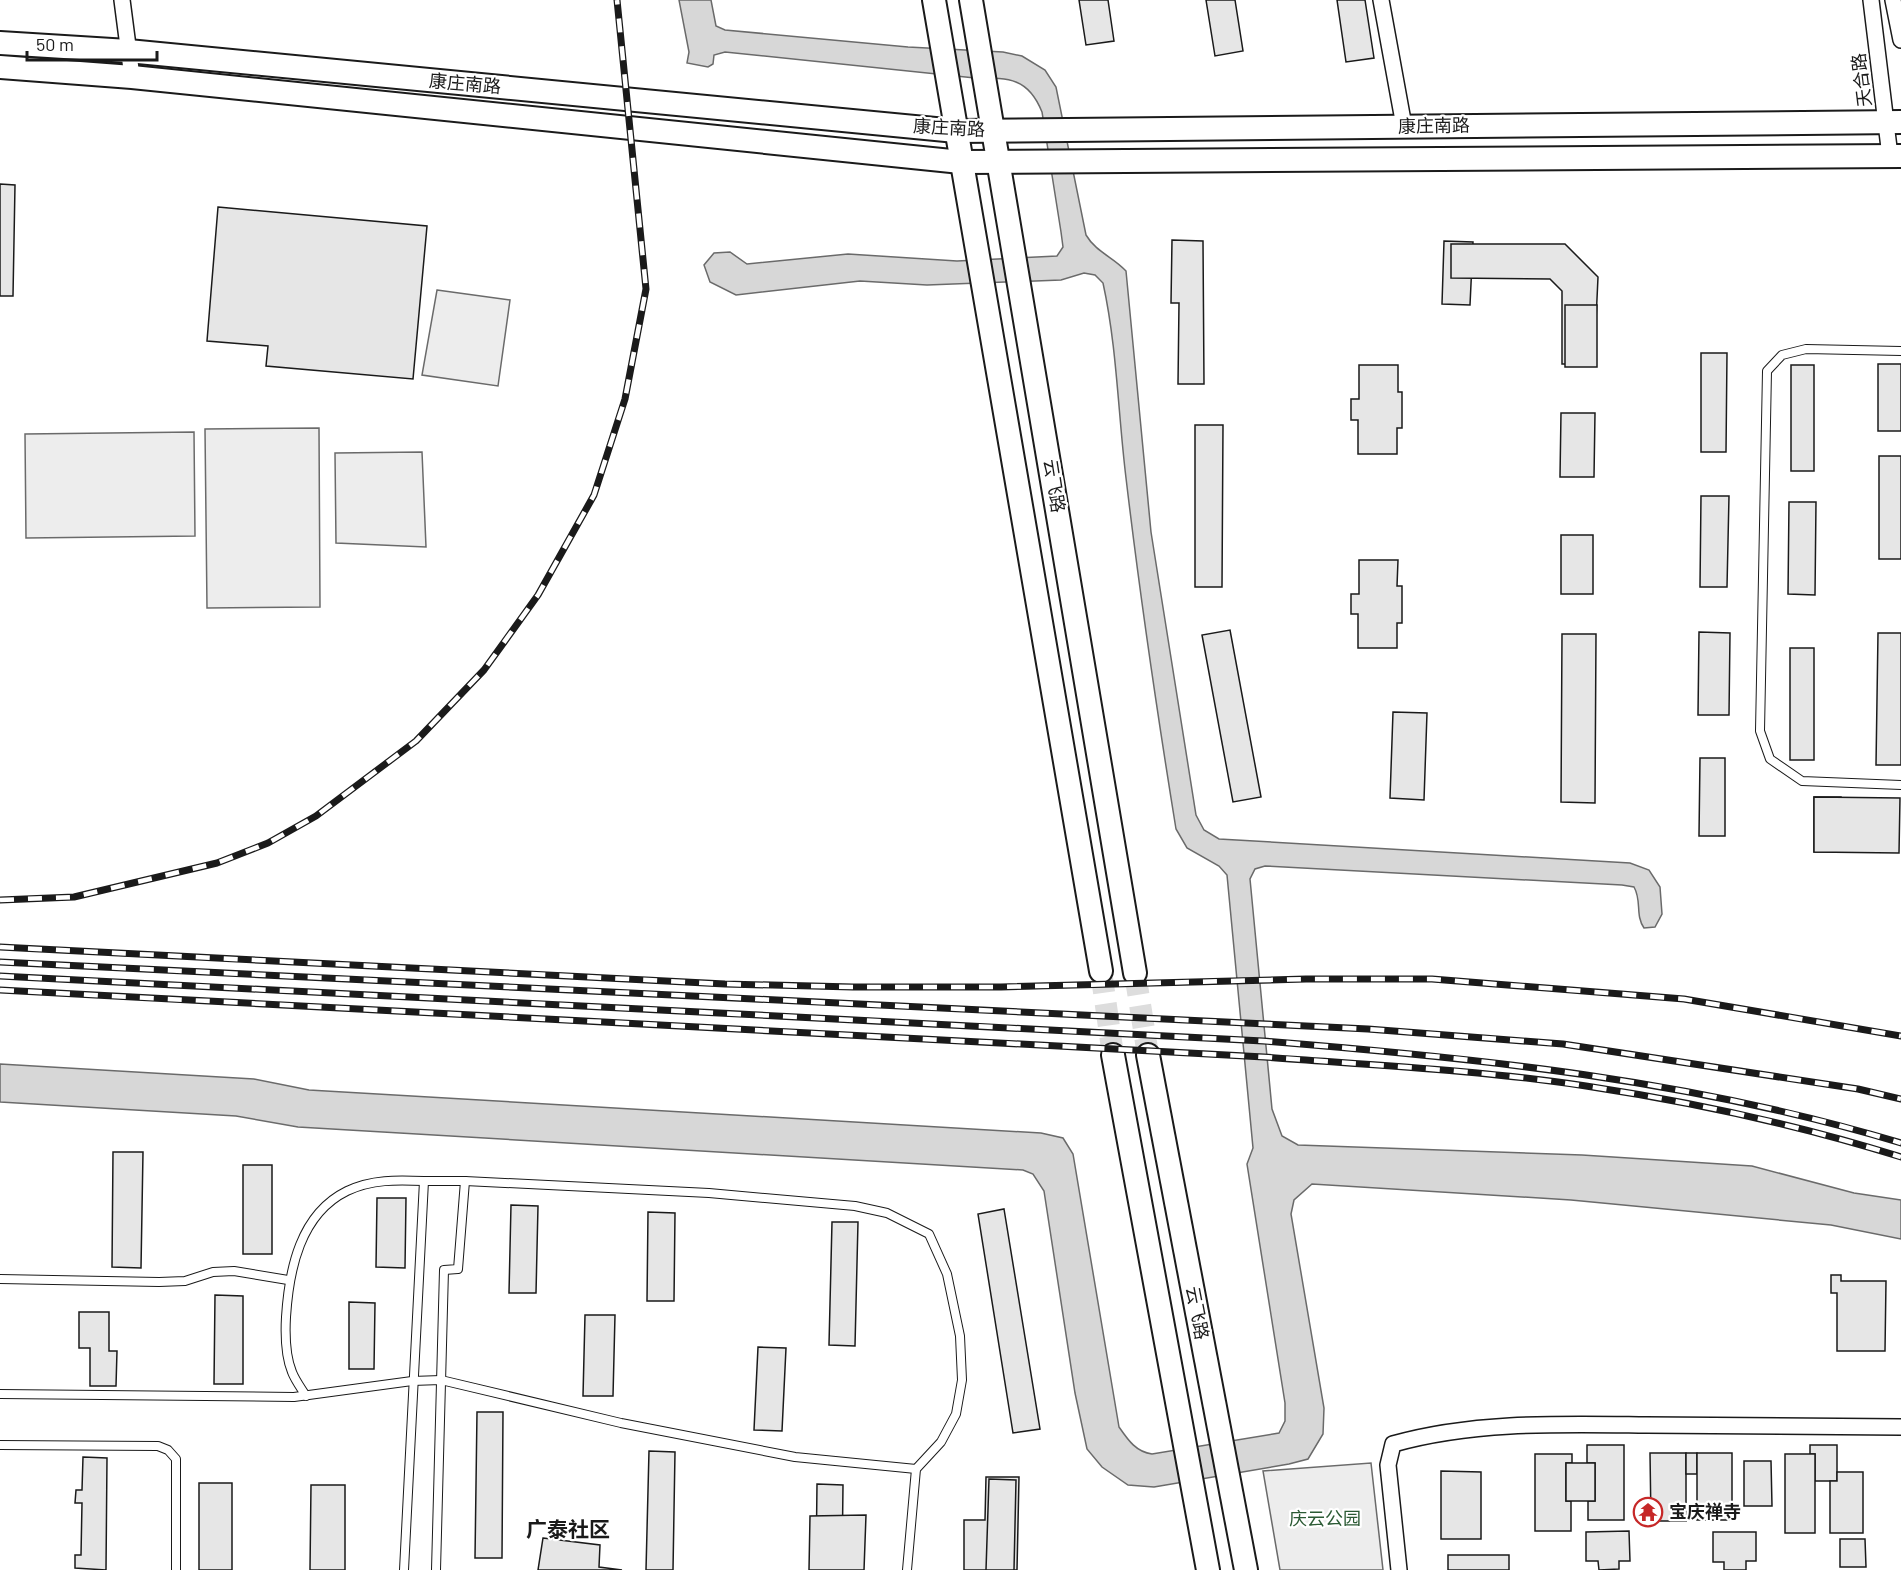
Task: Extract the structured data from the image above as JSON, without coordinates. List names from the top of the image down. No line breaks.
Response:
{"streets":{"main road":["康庄南路","云飞路"],"street":["天合路"]},"crossings":[["天合路","康庄南路"],["康庄南路","云飞路"]],"districts":["广泰社区"],"parks":["庆云公园"],"places":{"temple":["宝庆禅寺"]},"scale_bar":"50 m"}
